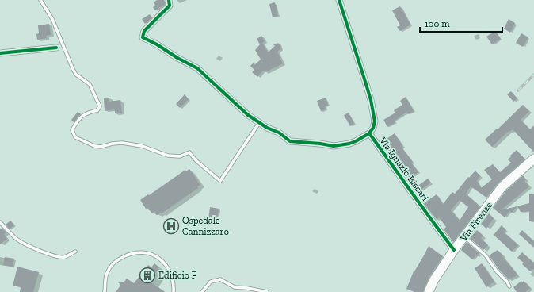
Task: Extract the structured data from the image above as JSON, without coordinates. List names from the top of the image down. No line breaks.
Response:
{"streets":{"street":["Via Ignazio Biscari","Via Firenze"]},"crossings":[["Via Ignazio Biscari","Via Firenze"]],"places":{"hospital":["Ospedale Cannizzaro"],"building":["Edificio F"]},"scale_bar":"100 m"}
